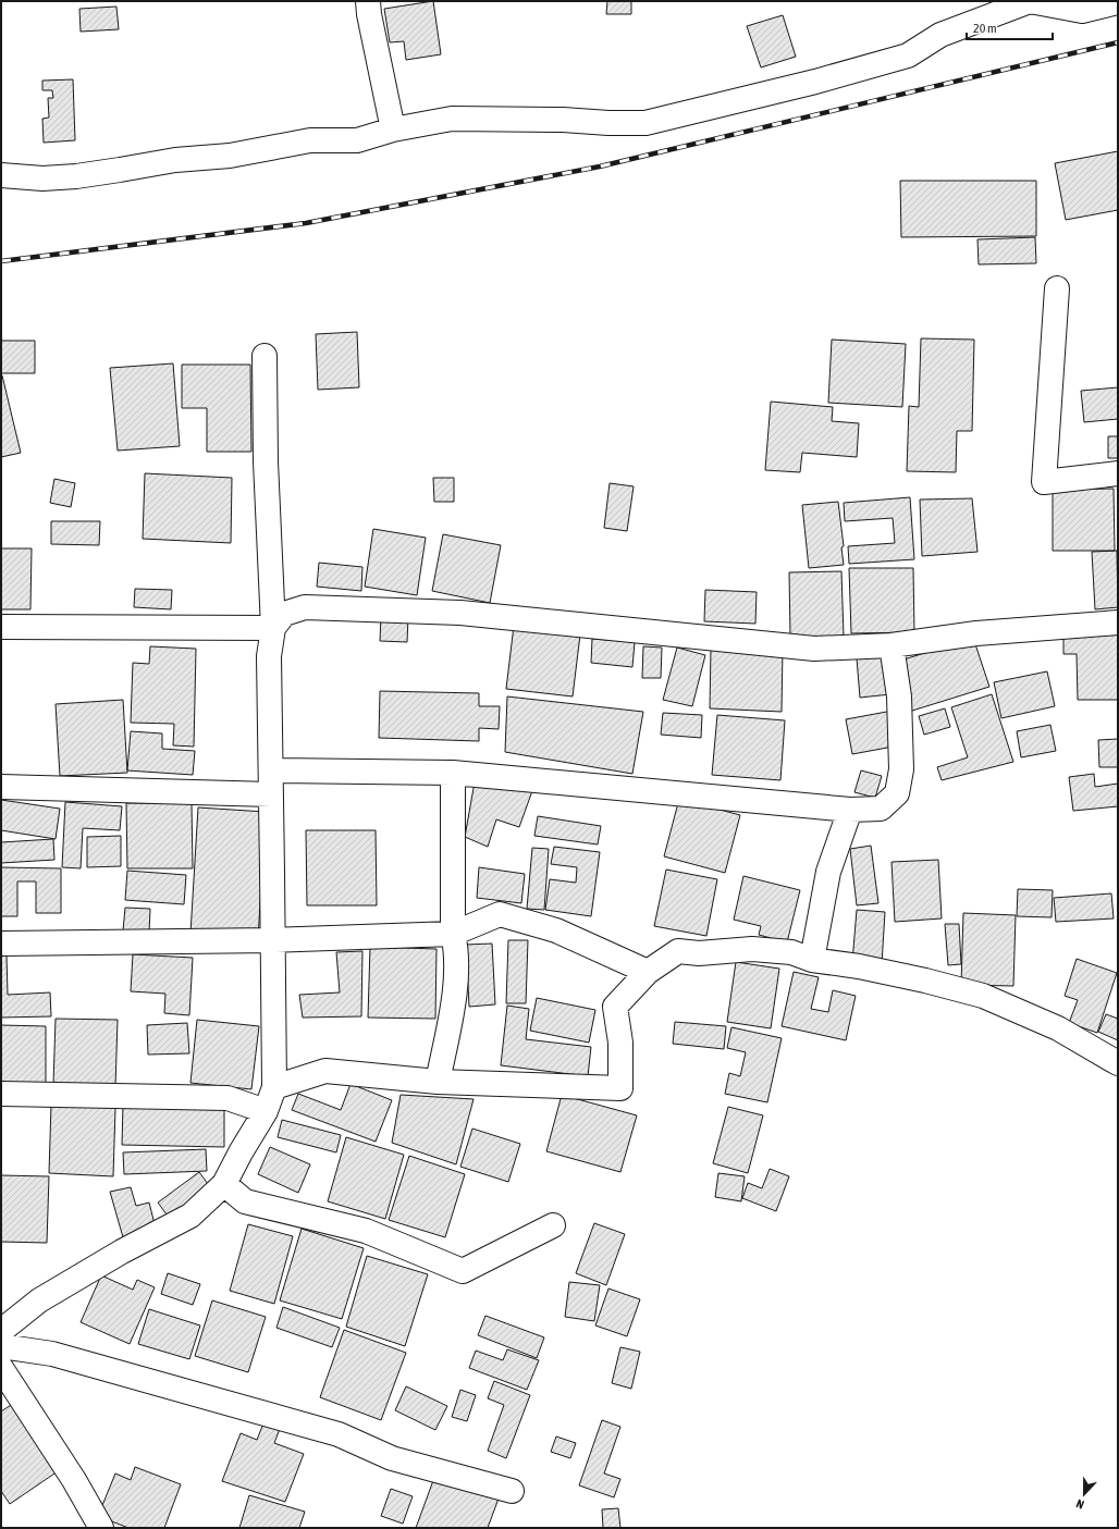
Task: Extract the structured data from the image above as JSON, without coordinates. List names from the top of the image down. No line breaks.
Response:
{"scale_bar":"20 m","north":"bottom"}
